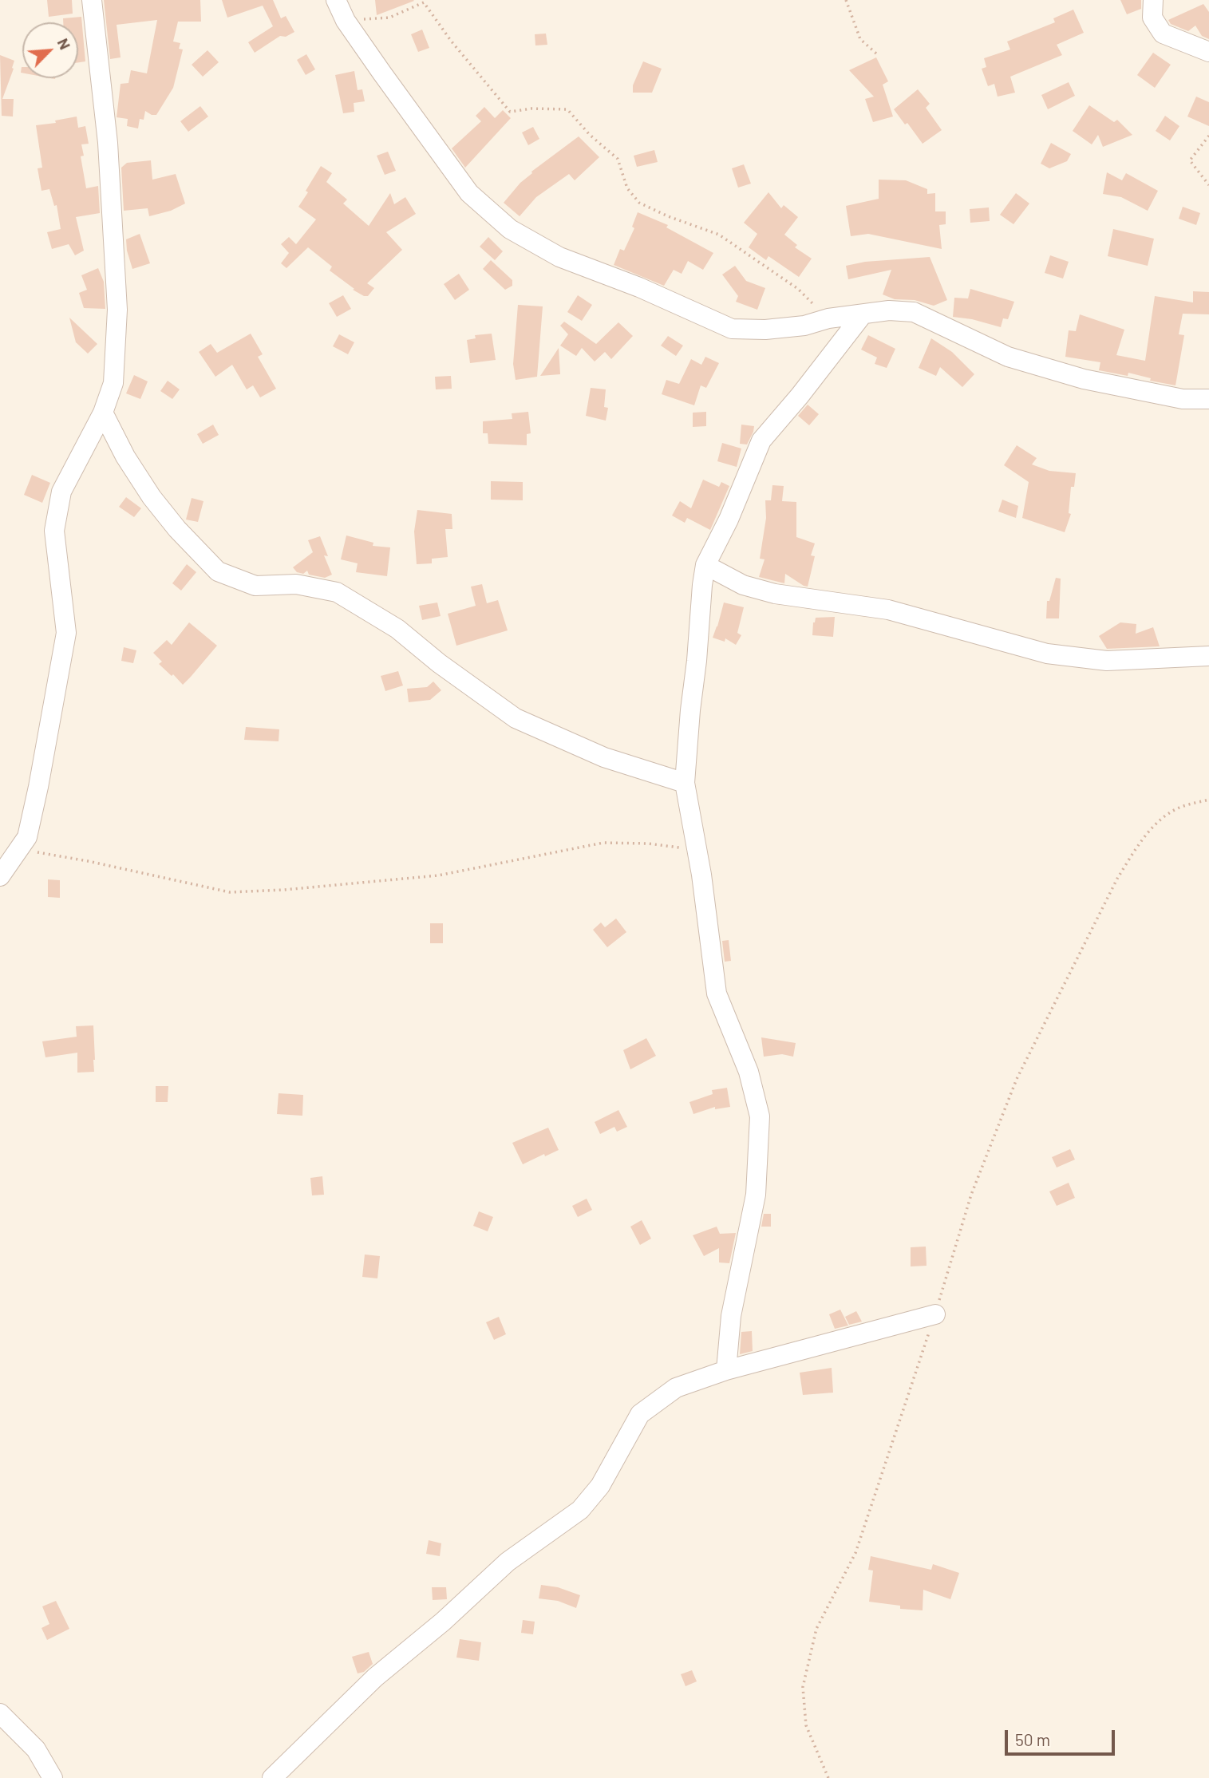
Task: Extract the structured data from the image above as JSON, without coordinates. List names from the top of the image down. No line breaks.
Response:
{"scale_bar":"50 m","north":"top right"}
